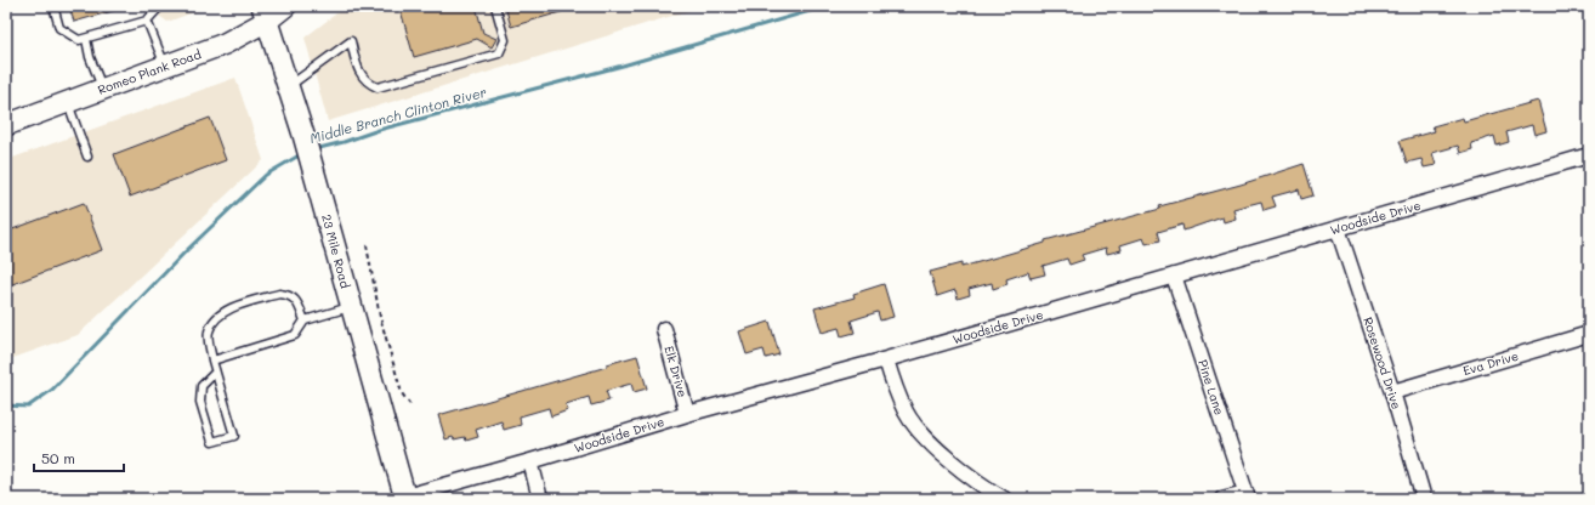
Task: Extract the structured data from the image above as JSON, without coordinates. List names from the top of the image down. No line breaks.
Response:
{"streets":{"main road":["Romeo Plank Road","23 Mile Road"],"street":["Woodside Drive","Rosewood Drive","Eva Drive","Elk Drive","Pine Lane"]},"crossings":[["Romeo Plank Road","23 Mile Road"],["Woodside Drive","23 Mile Road"],["Woodside Drive","Rosewood Drive"],["Woodside Drive","Elk Drive"],["Woodside Drive","Pine Lane"],["Rosewood Drive","Eva Drive"]],"water":["Middle Branch Clinton River"],"scale_bar":"50 m"}
